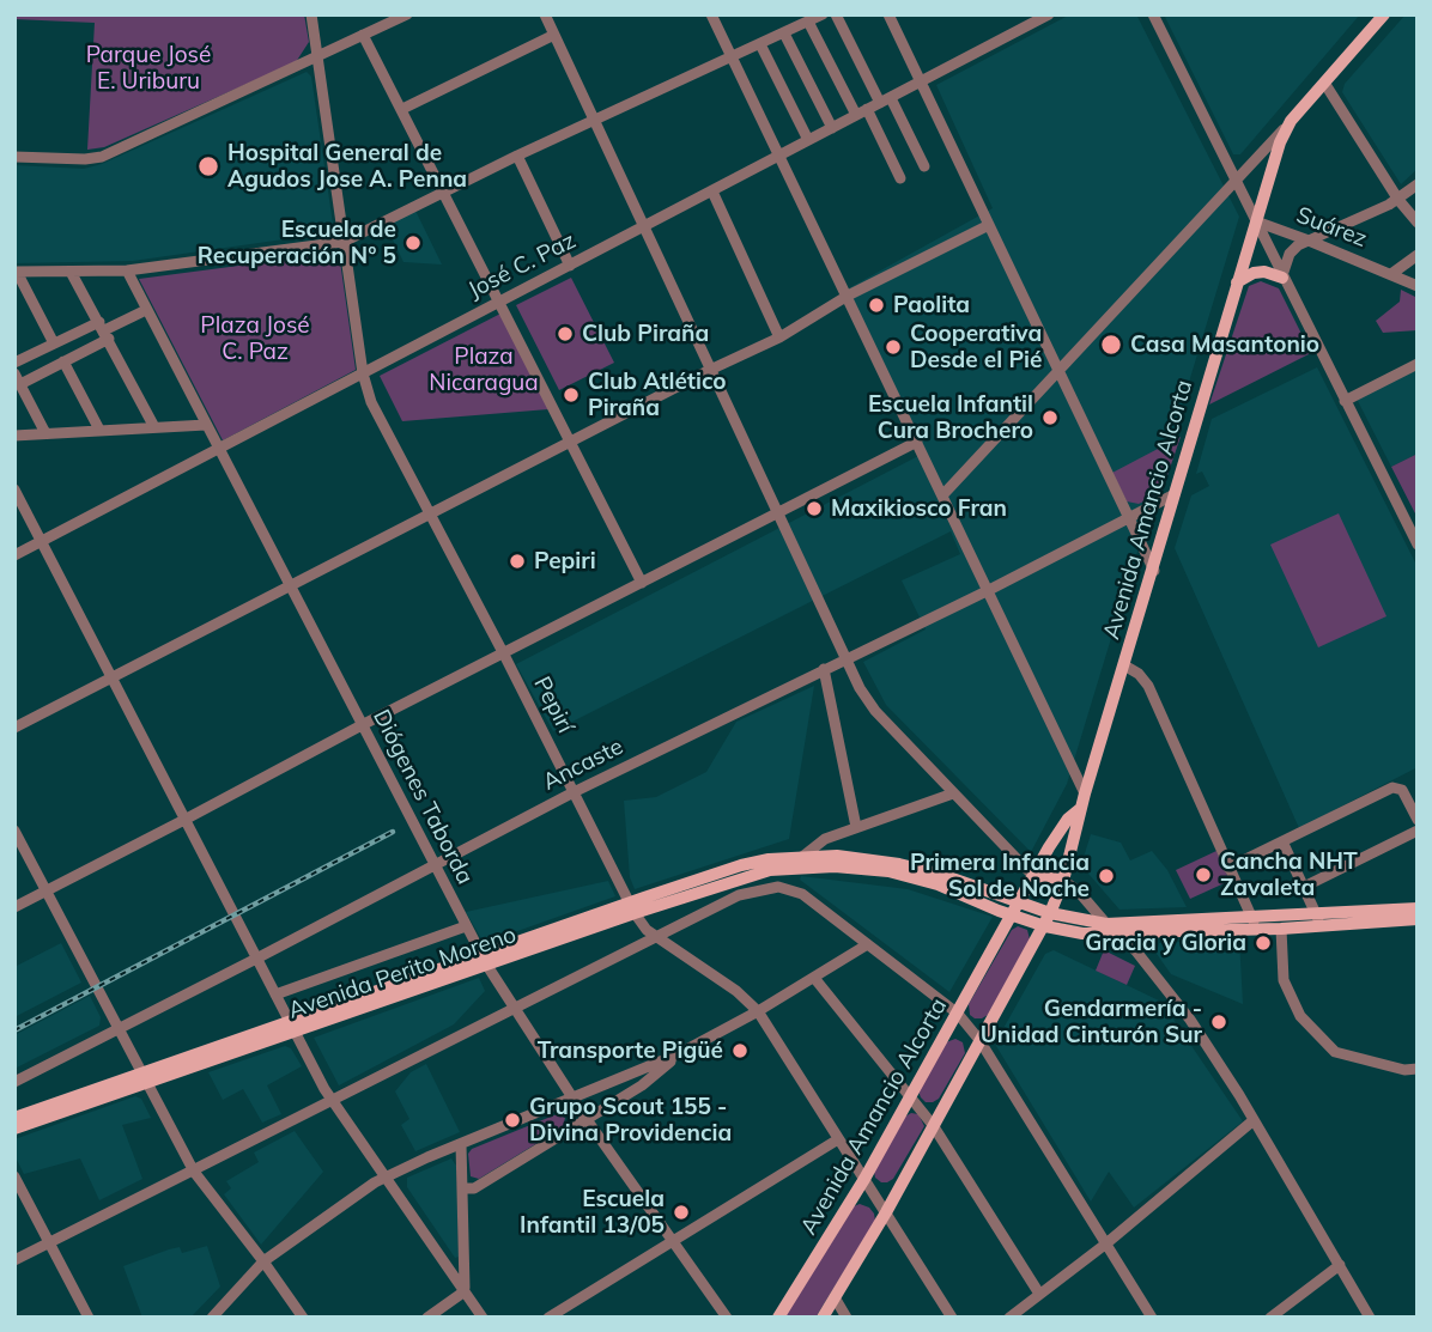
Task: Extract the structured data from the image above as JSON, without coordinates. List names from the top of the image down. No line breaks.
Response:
{"streets":{"main road":["Avenida Amancio Alcorta","Avenida Perito Moreno"],"street":["Suárez","José C. Paz","Pepirí","Ancaste","Diógenes Taborda"]},"crossings":[["Suárez","Avenida Amancio Alcorta"],["José C. Paz","Pepirí"],["José C. Paz","Diógenes Taborda"],["Avenida Amancio Alcorta","Pepirí"],["Avenida Amancio Alcorta","Ancaste"],["Avenida Amancio Alcorta","Avenida Perito Moreno"],["Pepirí","Ancaste"],["Pepirí","Avenida Perito Moreno"],["Ancaste","Diógenes Taborda"],["Diógenes Taborda","Avenida Perito Moreno"]],"parks":["Parque José E. Uriburu","Plaza José C. Paz","Plaza Nicaragua"],"places":["Hospital General de Agudos Jose A. Penna","Escuela de Recuperación N° 5","Paolita","Club Piraña","Casa Masantonio","Cooperativa Desde el Pié","Club Atlético Piraña","Escuela Infantil Cura Brochero","Maxikiosco Fran","Pepiri","Cancha NHT Zavaleta","Primera Infancia Sol de Noche","Gracia y Gloria","Gendarmería - Unidad Cinturón Sur","Transporte Pigüé","Grupo Scout 155 - Divina Providencia","Escuela Infantil 13/05"]}
